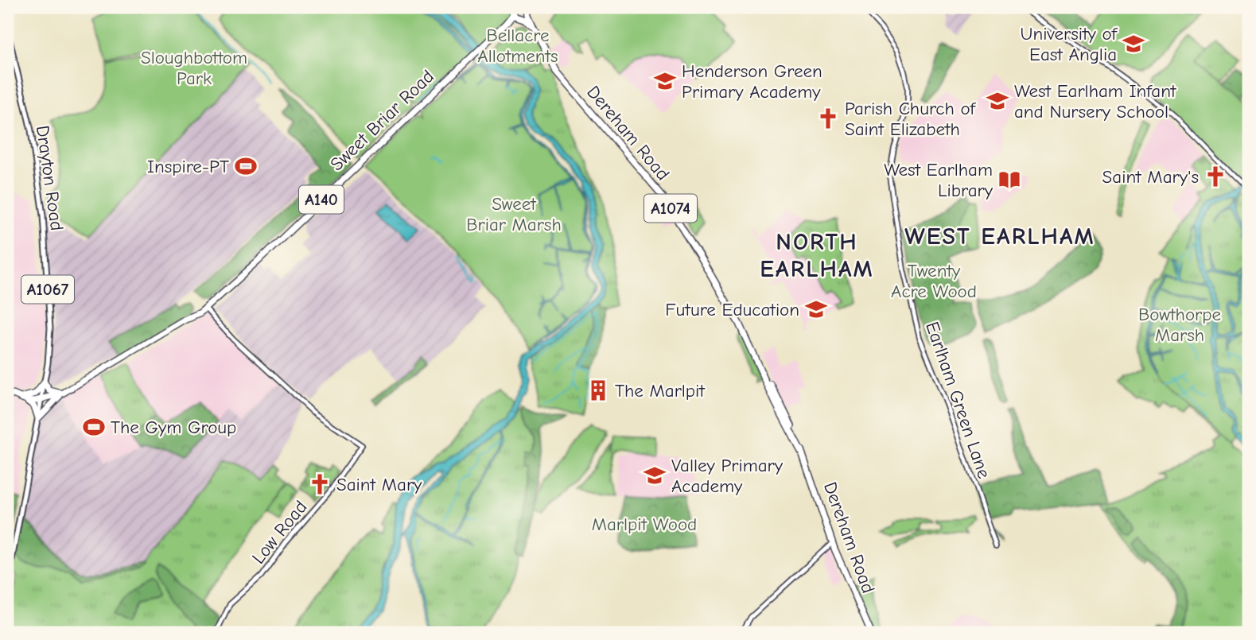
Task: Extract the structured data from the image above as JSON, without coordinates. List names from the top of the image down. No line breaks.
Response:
{"streets":{"highway":["Sweet Briar Road","Dereham Road","A140","A1074"],"main road":["Drayton Road","A1067"],"street":["Earlham Green Lane","Low Road"]},"crossings":[["Sweet Briar Road","Dereham Road"],["Sweet Briar Road","Drayton Road"],["Sweet Briar Road","A140"],["Sweet Briar Road","A1067"],["Sweet Briar Road","Low Road"],["Drayton Road","A140"],["Drayton Road","A1067"],["A140","A1067"]],"districts":["WEST EARLHAM","NORTH EARLHAM"],"parks":["Bellacre Allotments","Sloughbottom Park","Sweet Briar Marsh","Twenty Acre Wood","Bowthorpe Marsh","Marlpit Wood"],"places":{"school or university":["University of East Anglia","Henderson Green Primary Academy","West Earlham Infant and Nursery School","Future Education","Valley Primary Academy"],"church":["Parish Church of Saint Elizabeth","Saint Mary's","Saint Mary"],"sports":["Inspire-PT","The Gym Group"],"library":["West Earlham Library"],"building":["The Marlpit"]}}
